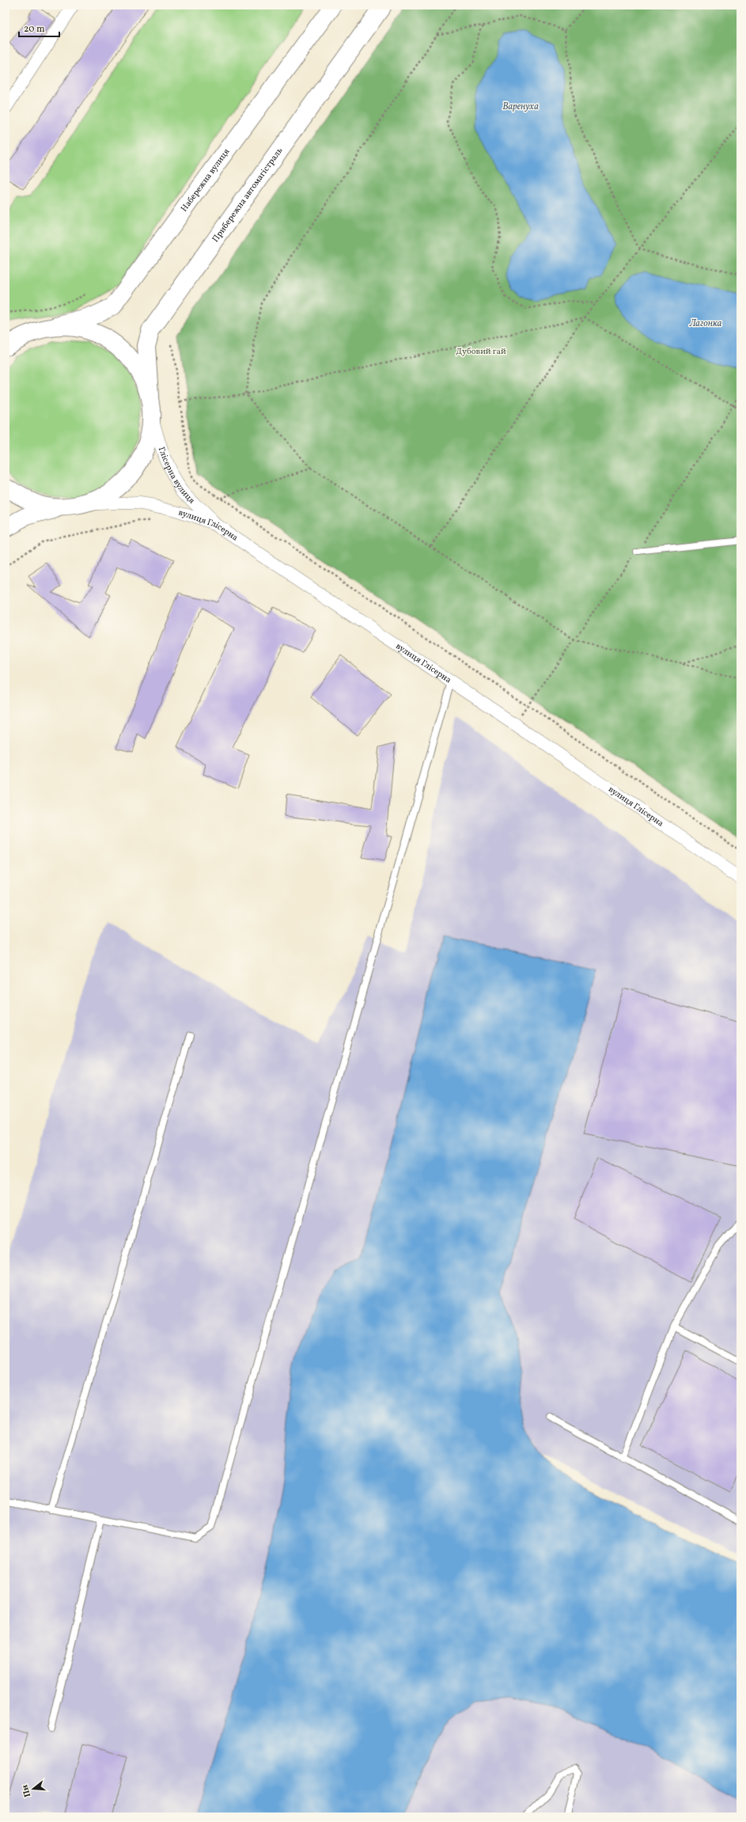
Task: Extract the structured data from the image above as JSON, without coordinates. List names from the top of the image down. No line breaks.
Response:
{"streets":{"main road":["Набережна вулиця","Прибережна автомагістраль"],"street":["Глісерна вулиця","вулиця Глісерна"]},"crossings":[["Набережна вулиця","Прибережна автомагістраль"],["Прибережна автомагістраль","Глісерна вулиця"],["Прибережна автомагістраль","вулиця Глісерна"],["Глісерна вулиця","вулиця Глісерна"]],"water":["Варенуха","Лагонка"],"parks":["Дубовий гай"],"scale_bar":"20 m","north":"left"}
